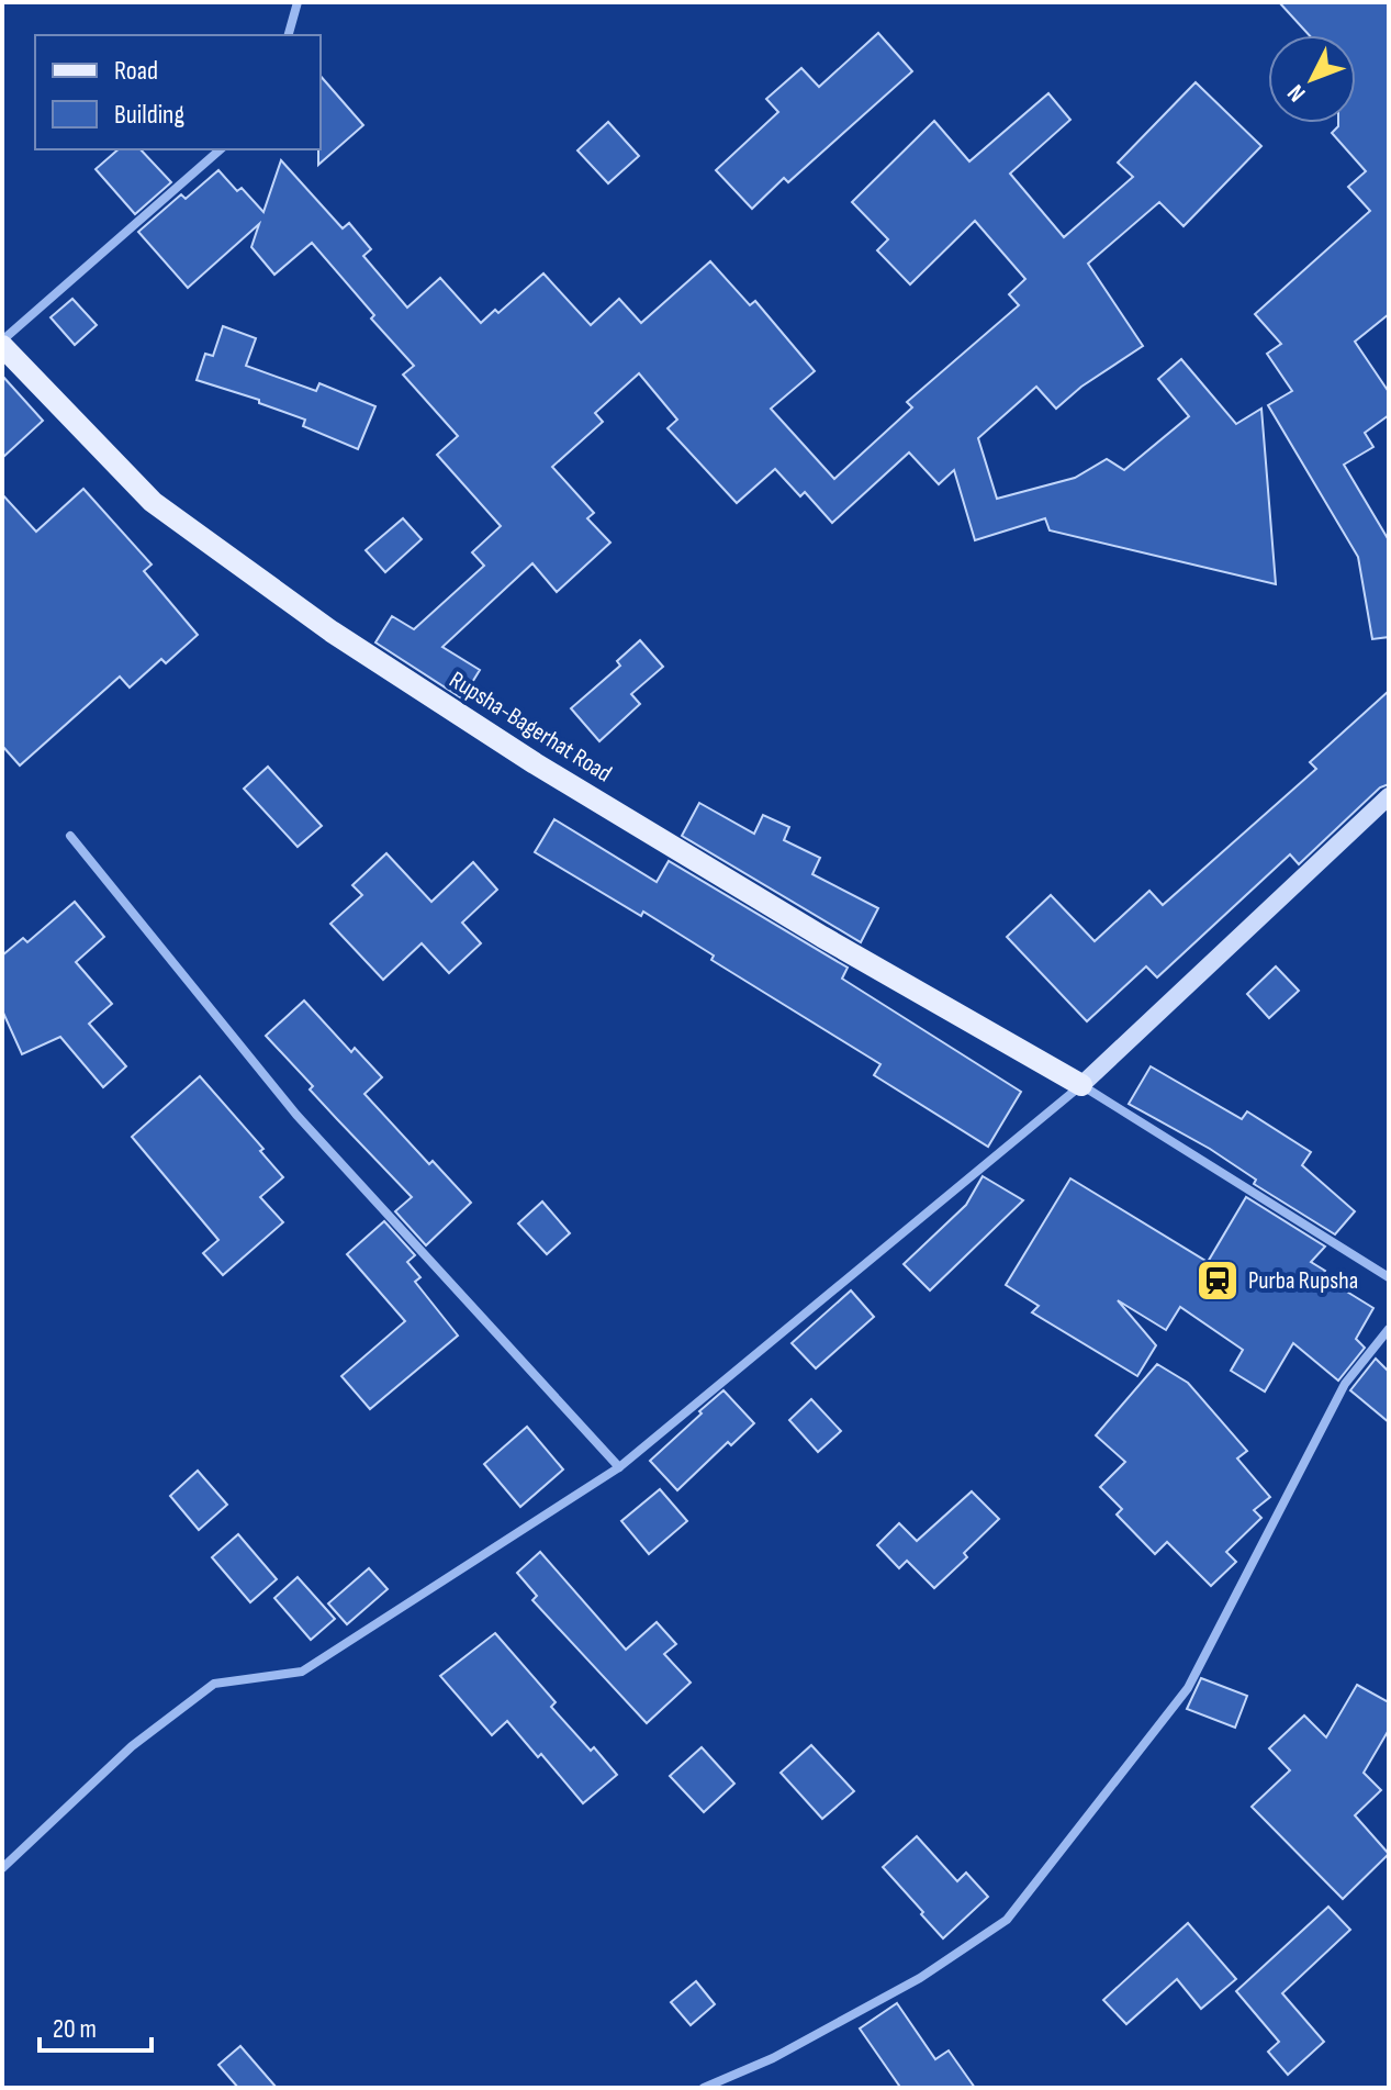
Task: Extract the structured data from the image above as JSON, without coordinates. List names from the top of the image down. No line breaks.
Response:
{"streets":{"main road":["Rupsha-Bagerhat Road"]},"places":{"station":["Purba Rupsha"]},"legend":["Road","Building"],"scale_bar":"20 m","north":"bottom left"}
